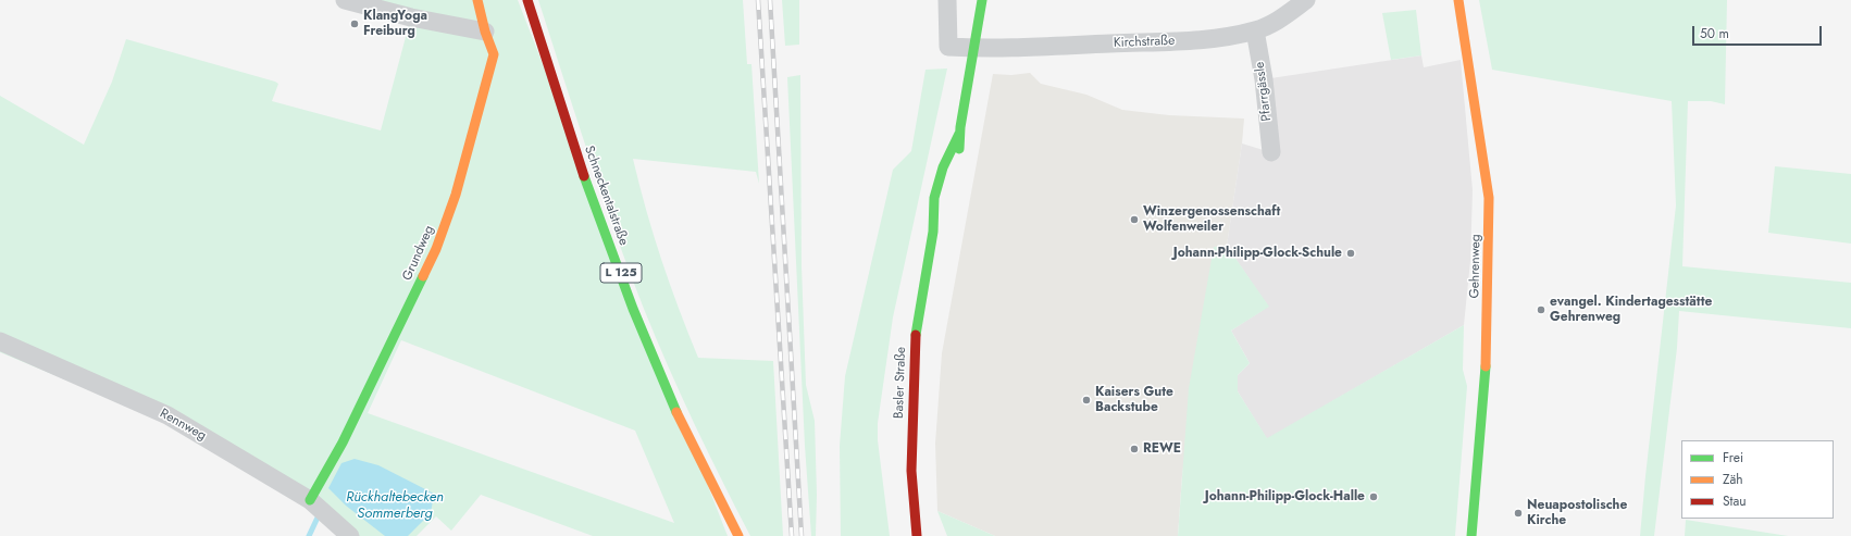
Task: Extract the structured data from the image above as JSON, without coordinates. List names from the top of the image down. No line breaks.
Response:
{"streets":{"main road":["Schneckentalstraße","Grundweg","Gehrenweg","L 125","Basler Straße"],"street":["Kirchstraße","Pfarrgässle","Rennweg"]},"crossings":[["Kirchstraße","Pfarrgässle"],["Kirchstraße","Basler Straße"],["Grundweg","Rennweg"]],"water":["Rückhaltebecken Sommerberg"],"places":["KlangYoga Freiburg","Winzergenossenschaft Wolfenweiler","Johann-Philipp-Glock-Schule","evangel. Kindertagesstätte Gehrenweg","Kaisers Gute Backstube","REWE","Johann-Philipp-Glock-Halle","Neuapostolische Kirche"],"legend":["Frei","Zäh","Stau"],"scale_bar":"50 m"}
